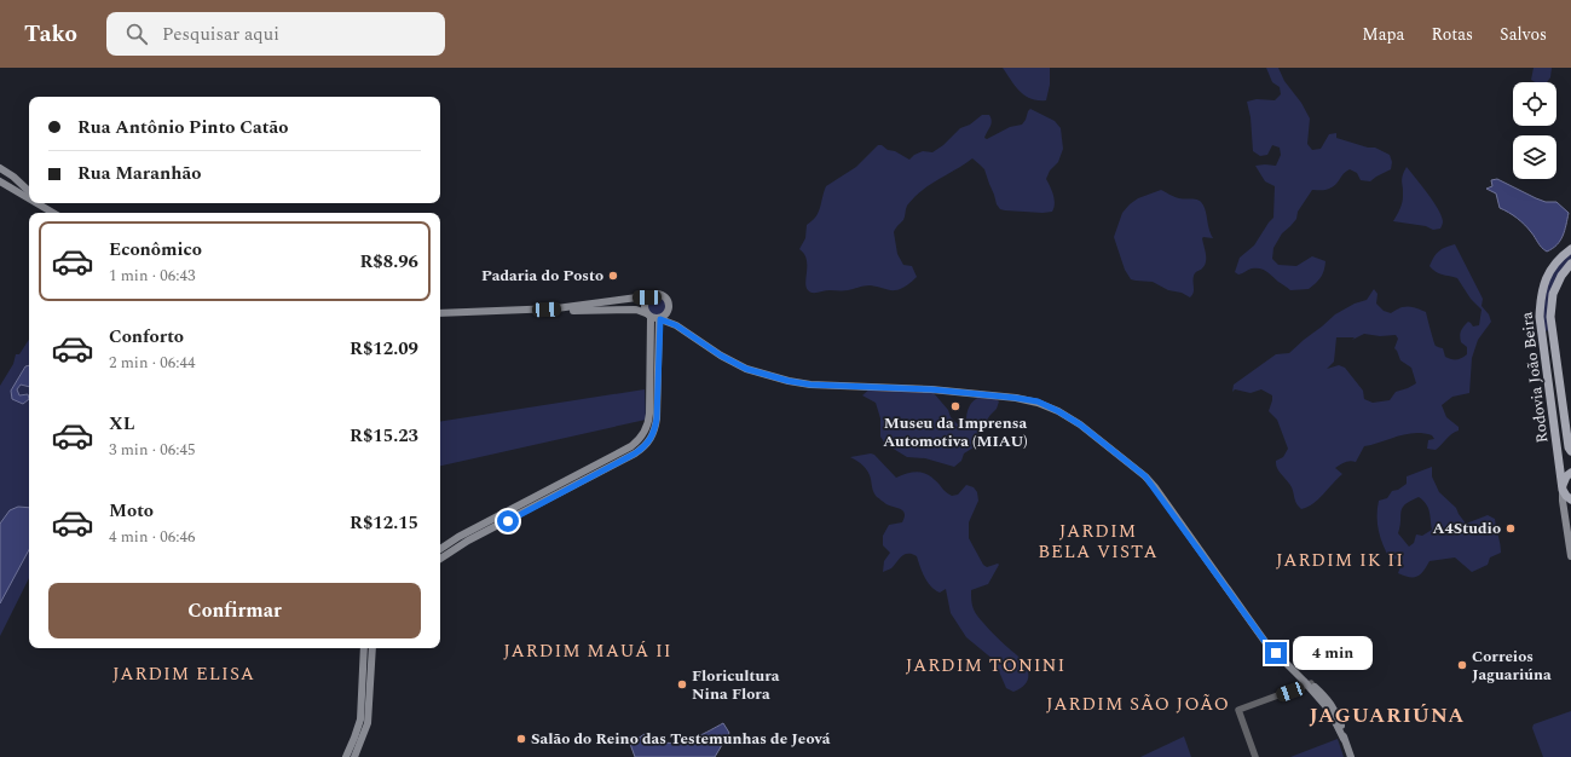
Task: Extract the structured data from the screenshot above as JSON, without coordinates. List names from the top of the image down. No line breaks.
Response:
{"streets":{"main road":["Rodovia João Beira"]},"districts":["JARDIM BELA VISTA","JARDIM IK II","JARDIM MAUÁ II","JARDIM TONINI","JARDIM ELISA","JARDIM SÃO JOÃO","JAGUARIÚNA"],"places":["Padaria do Posto","Museu da Imprensa Automotiva (MIAU)","A4Studio","Correios Jaguariúna","Floricultura Nina Flora","Salão do Reino das Testemunhas de Jeová"],"page":{"header":"Tako","search":"Pesquisar aqui","nav":["Mapa","Rotas","Salvos"],"banner":["Rua Antônio Pinto Catão","Rua Maranhão"],"list":[{"name":"Econômico","note":"1 min · 06:43","value":"R$8.96"},{"name":"Conforto","note":"2 min · 06:44","value":"R$12.09"},{"name":"XL","note":"3 min · 06:45","value":"R$15.23"},{"name":"Moto","note":"4 min · 06:46","value":"R$12.15"}],"buttons":"Confirmar","bubble":"4 min"}}
